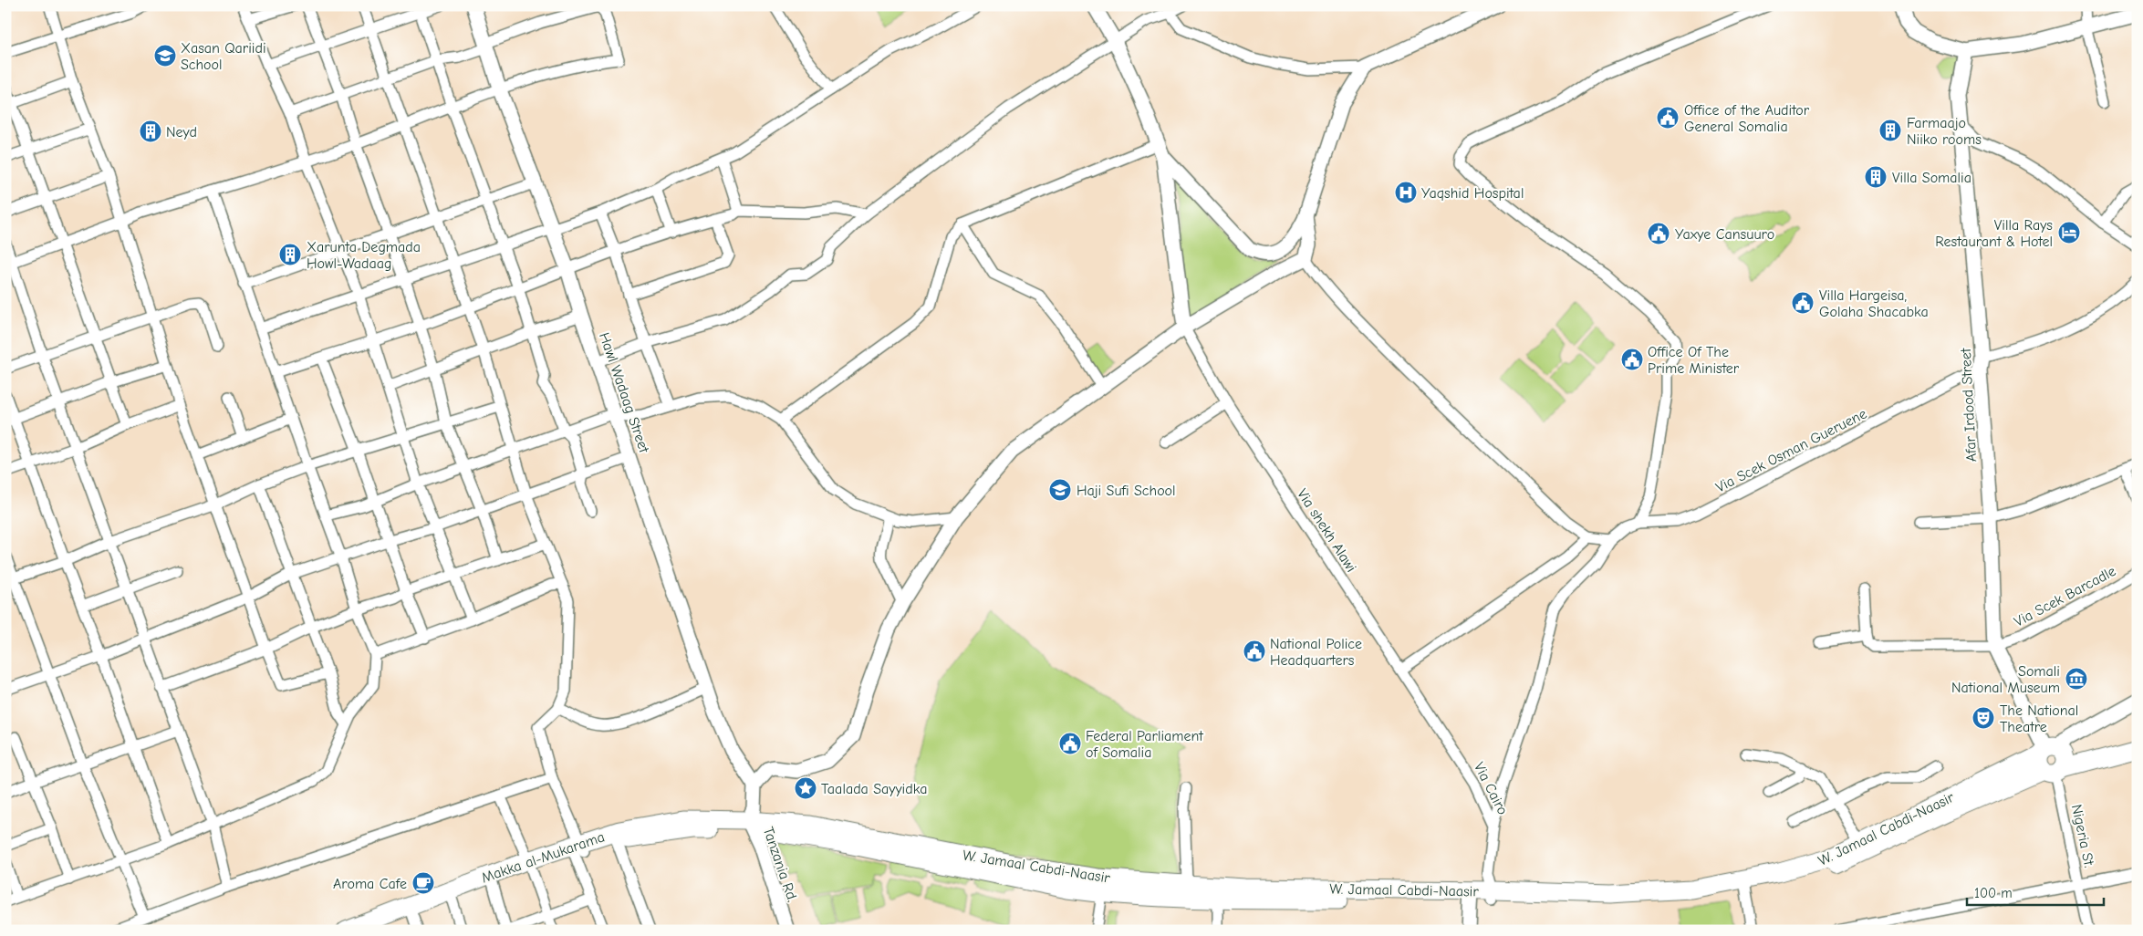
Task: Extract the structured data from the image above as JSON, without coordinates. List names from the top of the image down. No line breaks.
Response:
{"streets":{"highway":["W. Jamaal Cabdi-Naasir","Makka al-Mukarama"],"street":["Hawl Wadaag Street","Afar Irdood Street","Via Scek Osman Gueruene","Via shekh Alawi","Via Scek Barcadle","Via Cairo","Nigeria St.","Tanzania Rd."]},"crossings":[["Hawl Wadaag Street","Tanzania Rd."],["Afar Irdood Street","Via Scek Osman Gueruene"],["Afar Irdood Street","Via Scek Barcadle"],["Afar Irdood Street","W. Jamaal Cabdi-Naasir"],["Afar Irdood Street","Nigeria St."],["Via Scek Osman Gueruene","Via Cairo"],["Via shekh Alawi","Via Cairo"],["Via Cairo","W. Jamaal Cabdi-Naasir"],["W. Jamaal Cabdi-Naasir","Nigeria St."],["W. Jamaal Cabdi-Naasir","Makka al-Mukarama"],["W. Jamaal Cabdi-Naasir","Tanzania Rd."],["Makka al-Mukarama","Tanzania Rd."]],"places":{"school or university":["Xasan Qariidi School","Haji Sufi School"],"public building":["Office of the Auditor General Somalia","Yaxye Cansuuro","Villa Hargeisa, Golaha Shacabka","Office Of The Prime Minister","National Police Headquarters","Federal Parliament of Somalia"],"building":["Farmaajo Niiko rooms","Neyd","Villa Somalia","Xarunta Degmada Howl-Wadaag"],"hospital":["Yaqshid Hospital"],"hotel":["Villa Rays Restaurant & Hotel"],"museum":["Somali National Museum"],"theatre":["The National Theatre"],"place":["Taalada Sayyidka"],"cafe":["Aroma Cafe"]},"scale_bar":"100 m"}
